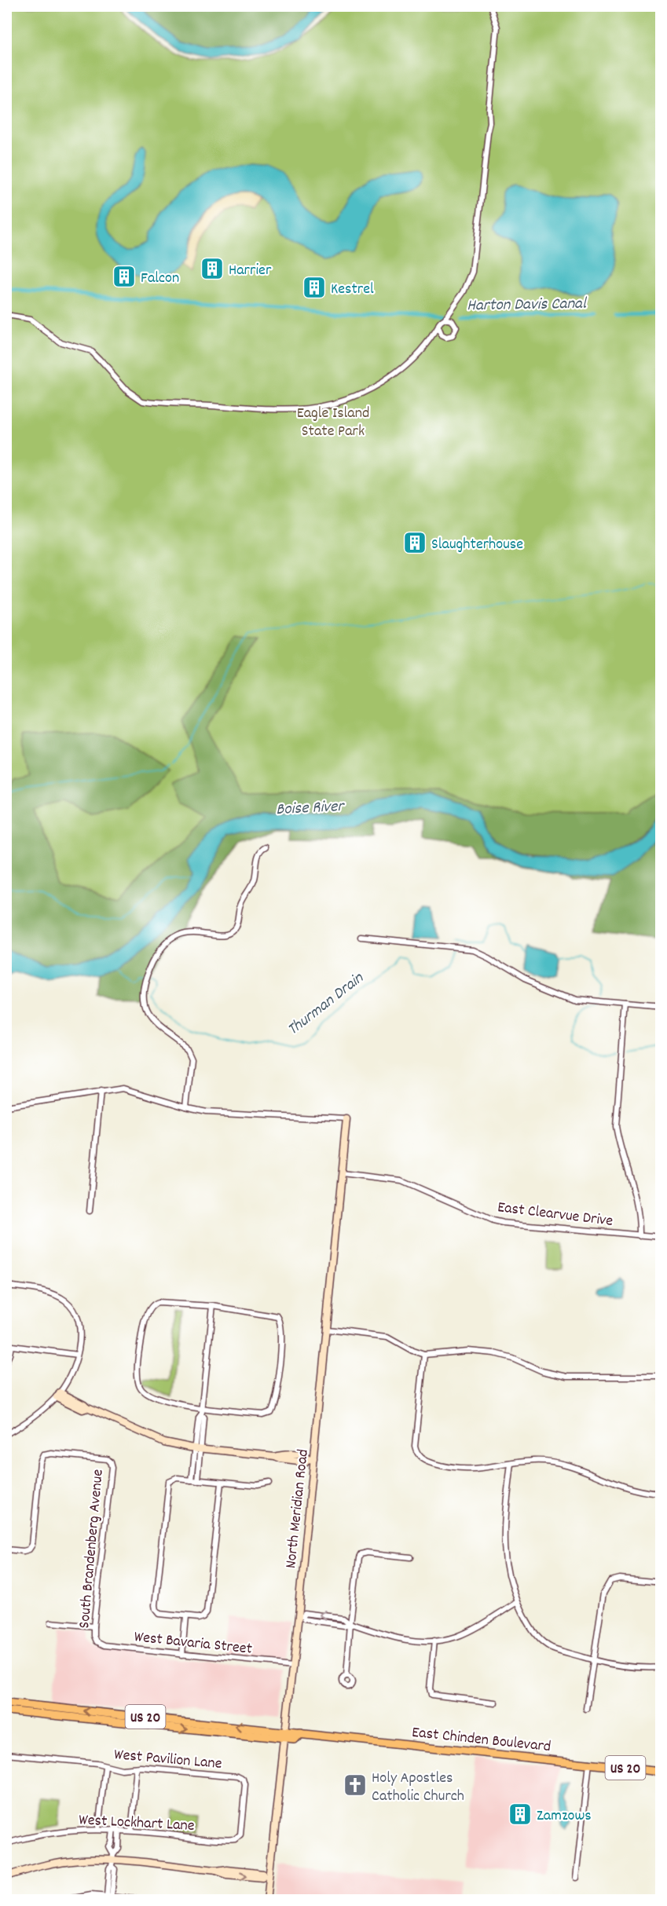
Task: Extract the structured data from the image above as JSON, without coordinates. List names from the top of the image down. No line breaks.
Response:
{"streets":{"main road":["US 20","East Chinden Boulevard"],"street":["East Clearvue Drive","North Meridian Road","South Brandenberg Avenue","West Bavaria Street","West Pavilion Lane","West Lockhart Lane"]},"crossings":[["East Clearvue Drive","North Meridian Road"],["North Meridian Road","West Bavaria Street"],["North Meridian Road","US 20"],["North Meridian Road","East Chinden Boulevard"],["South Brandenberg Avenue","West Bavaria Street"],["US 20","East Chinden Boulevard"],["West Pavilion Lane","West Lockhart Lane"]],"water":["Harton Davis Canal","Boise River","Thurman Drain"],"parks":["Eagle Island State Park"],"places":{"building":["Harrier","Falcon","Kestrel","Slaughterhouse","Zamzows"],"church":["Holy Apostles Catholic Church"]}}
